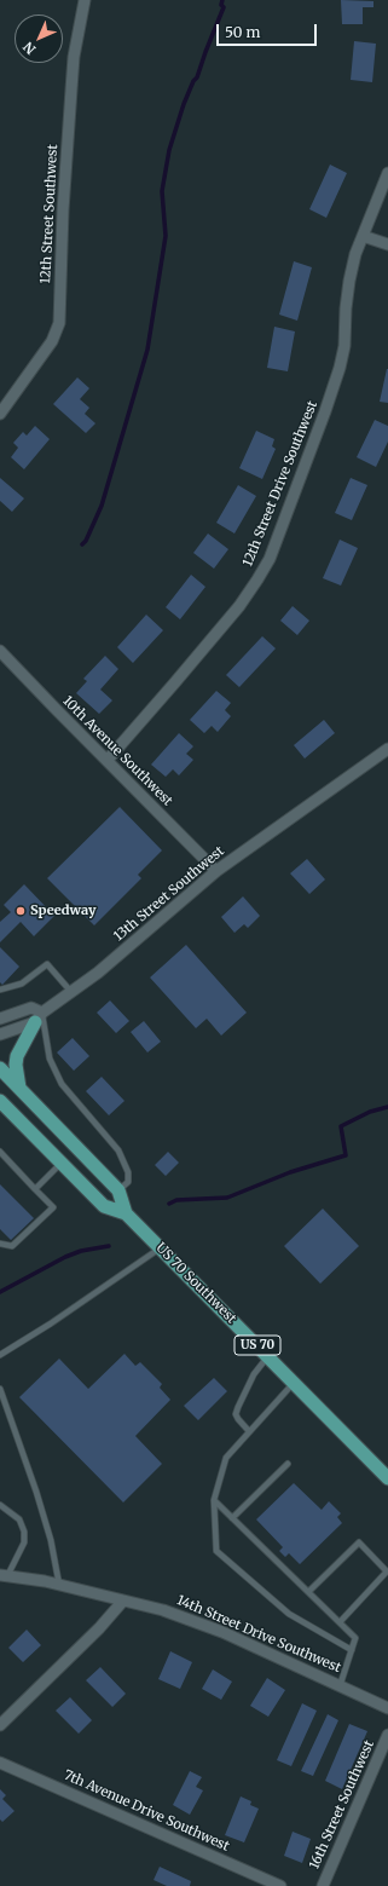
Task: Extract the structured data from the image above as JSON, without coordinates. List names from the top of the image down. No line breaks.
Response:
{"streets":{"main road":["US 70 Southwest","US 70"],"street":["12th Street Southwest","12th Street Drive Southwest","10th Avenue Southwest","13th Street Southwest","14th Street Drive Southwest","16th Street Southwest","7th Avenue Drive Southwest"]},"crossings":[["12th Street Drive Southwest","10th Avenue Southwest"],["10th Avenue Southwest","13th Street Southwest"]],"places":["Speedway"],"scale_bar":"50 m","north":"bottom left"}
